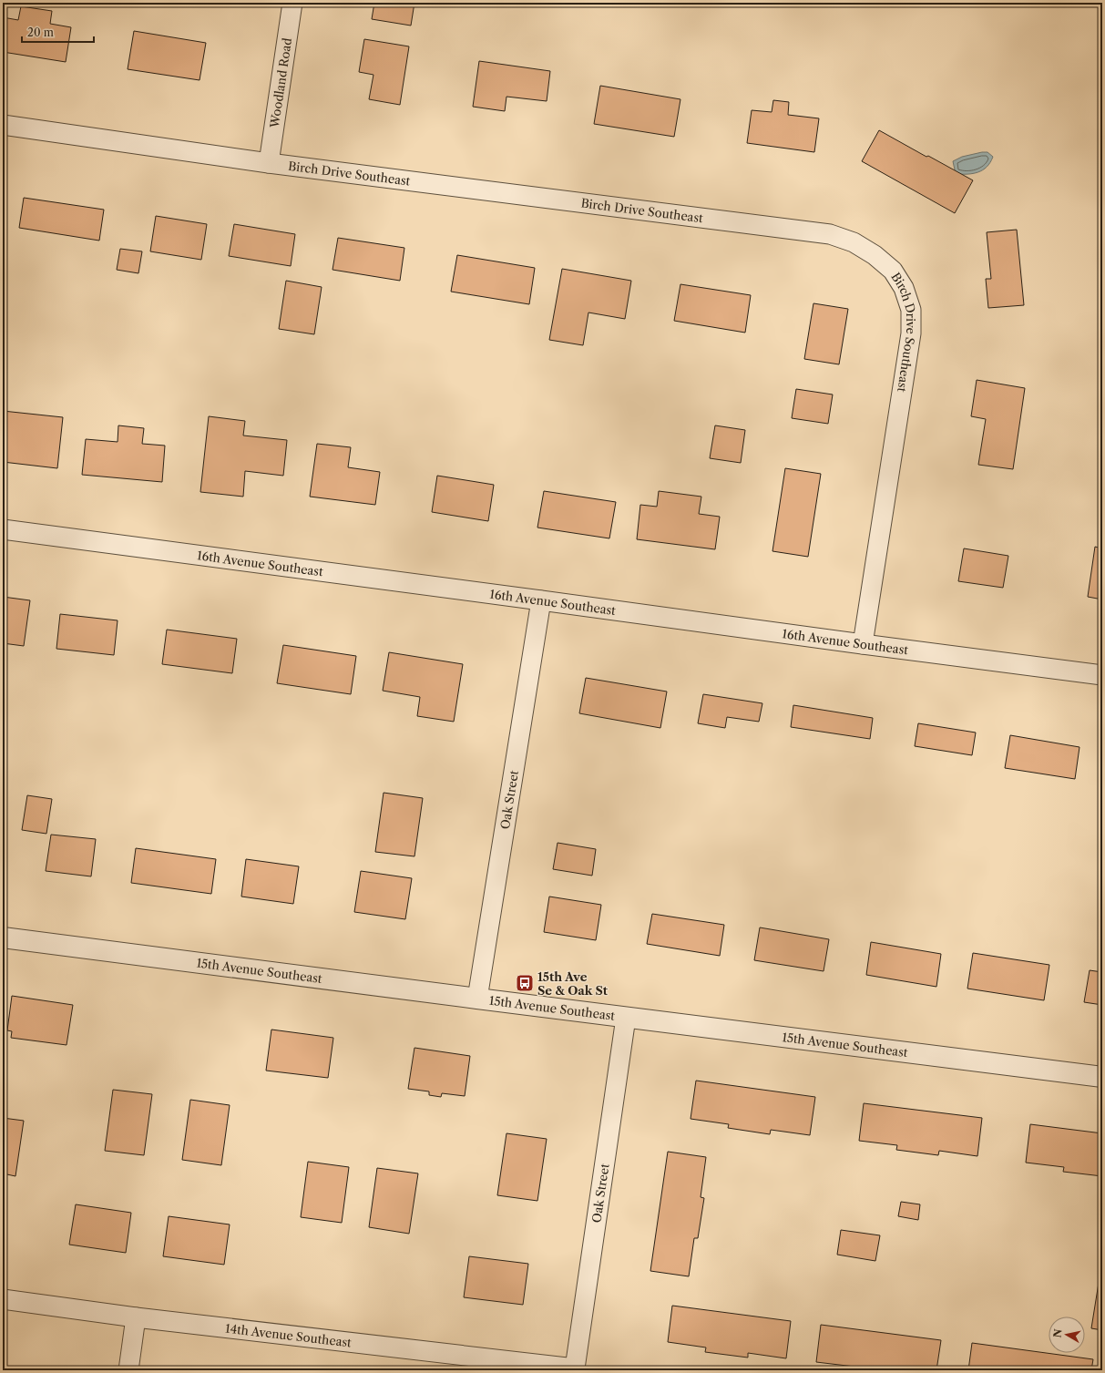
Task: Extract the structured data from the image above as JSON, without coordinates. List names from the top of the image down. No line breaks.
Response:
{"streets":{"street":["Woodland Road","Birch Drive Southeast","16th Avenue Southeast","Oak Street","15th Avenue Southeast","14th Avenue Southeast"]},"crossings":[["Woodland Road","Birch Drive Southeast"],["Birch Drive Southeast","16th Avenue Southeast"],["16th Avenue Southeast","Oak Street"],["Oak Street","15th Avenue Southeast"],["Oak Street","14th Avenue Southeast"]],"places":{"bus stop":["15th Ave Se & Oak St"]},"scale_bar":"20 m","north":"left"}
